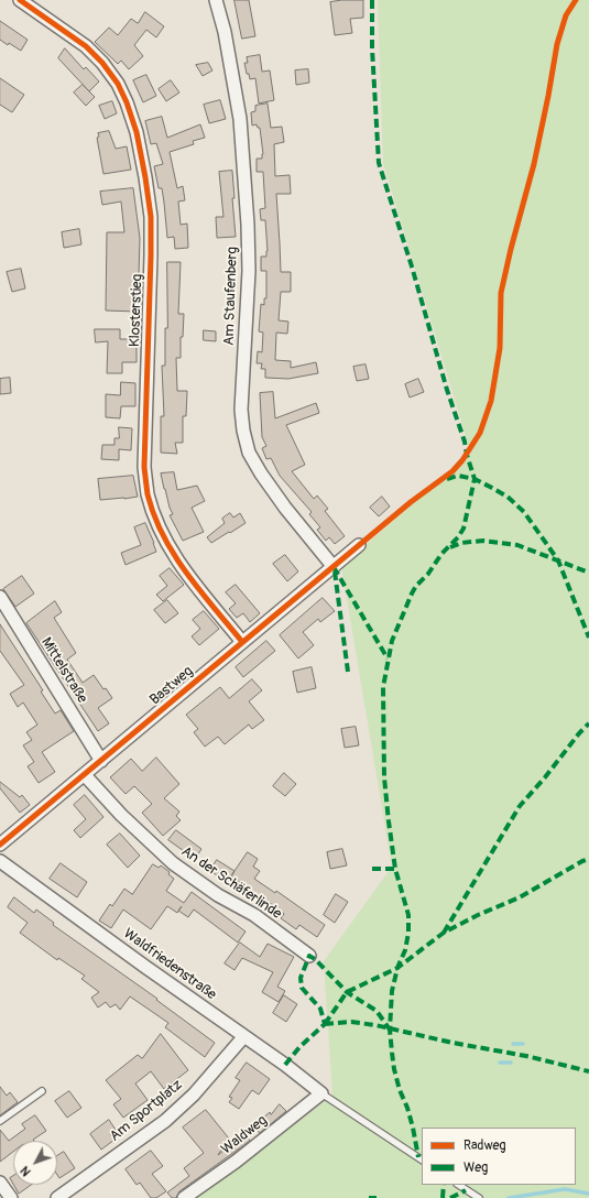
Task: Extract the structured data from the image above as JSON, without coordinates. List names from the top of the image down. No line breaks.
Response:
{"streets":{"street":["Am Staufenberg","Klosterstieg","Mittelstraße","Bastweg","An der Schäferlinde","Waldfriedenstraße","Am Sportplatz","Waldweg"]},"crossings":[["Am Staufenberg","Bastweg"],["Klosterstieg","Bastweg"],["Mittelstraße","Bastweg"],["Bastweg","An der Schäferlinde"],["Waldfriedenstraße","Am Sportplatz"],["Waldfriedenstraße","Waldweg"]],"legend":["Radweg","Weg"],"north":"bottom left"}
